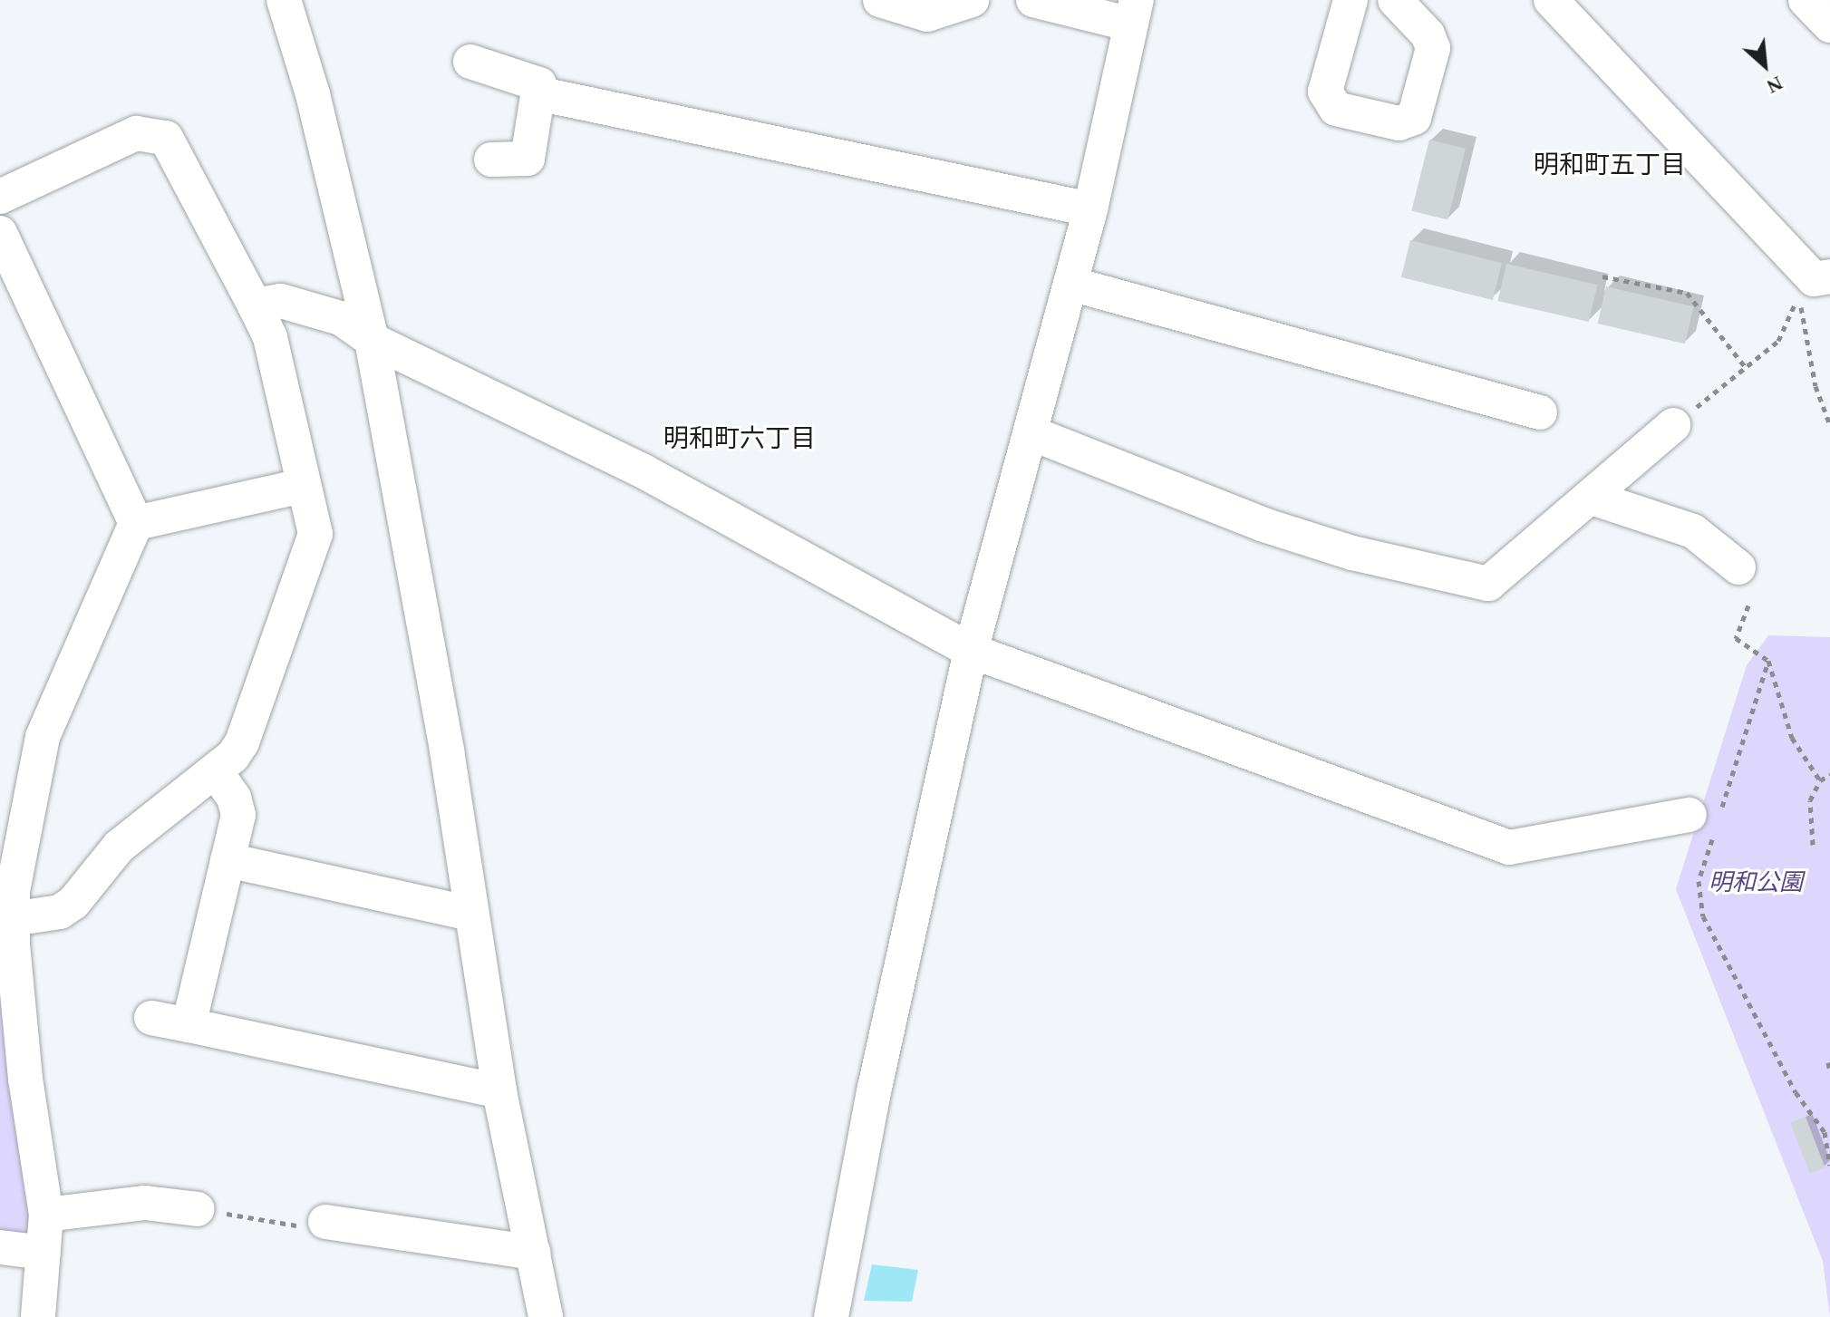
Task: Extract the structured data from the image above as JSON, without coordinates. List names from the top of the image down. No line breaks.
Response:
{"districts":["明和町五丁目","明和町六丁目"],"parks":["明和公園"],"north":"bottom right"}
